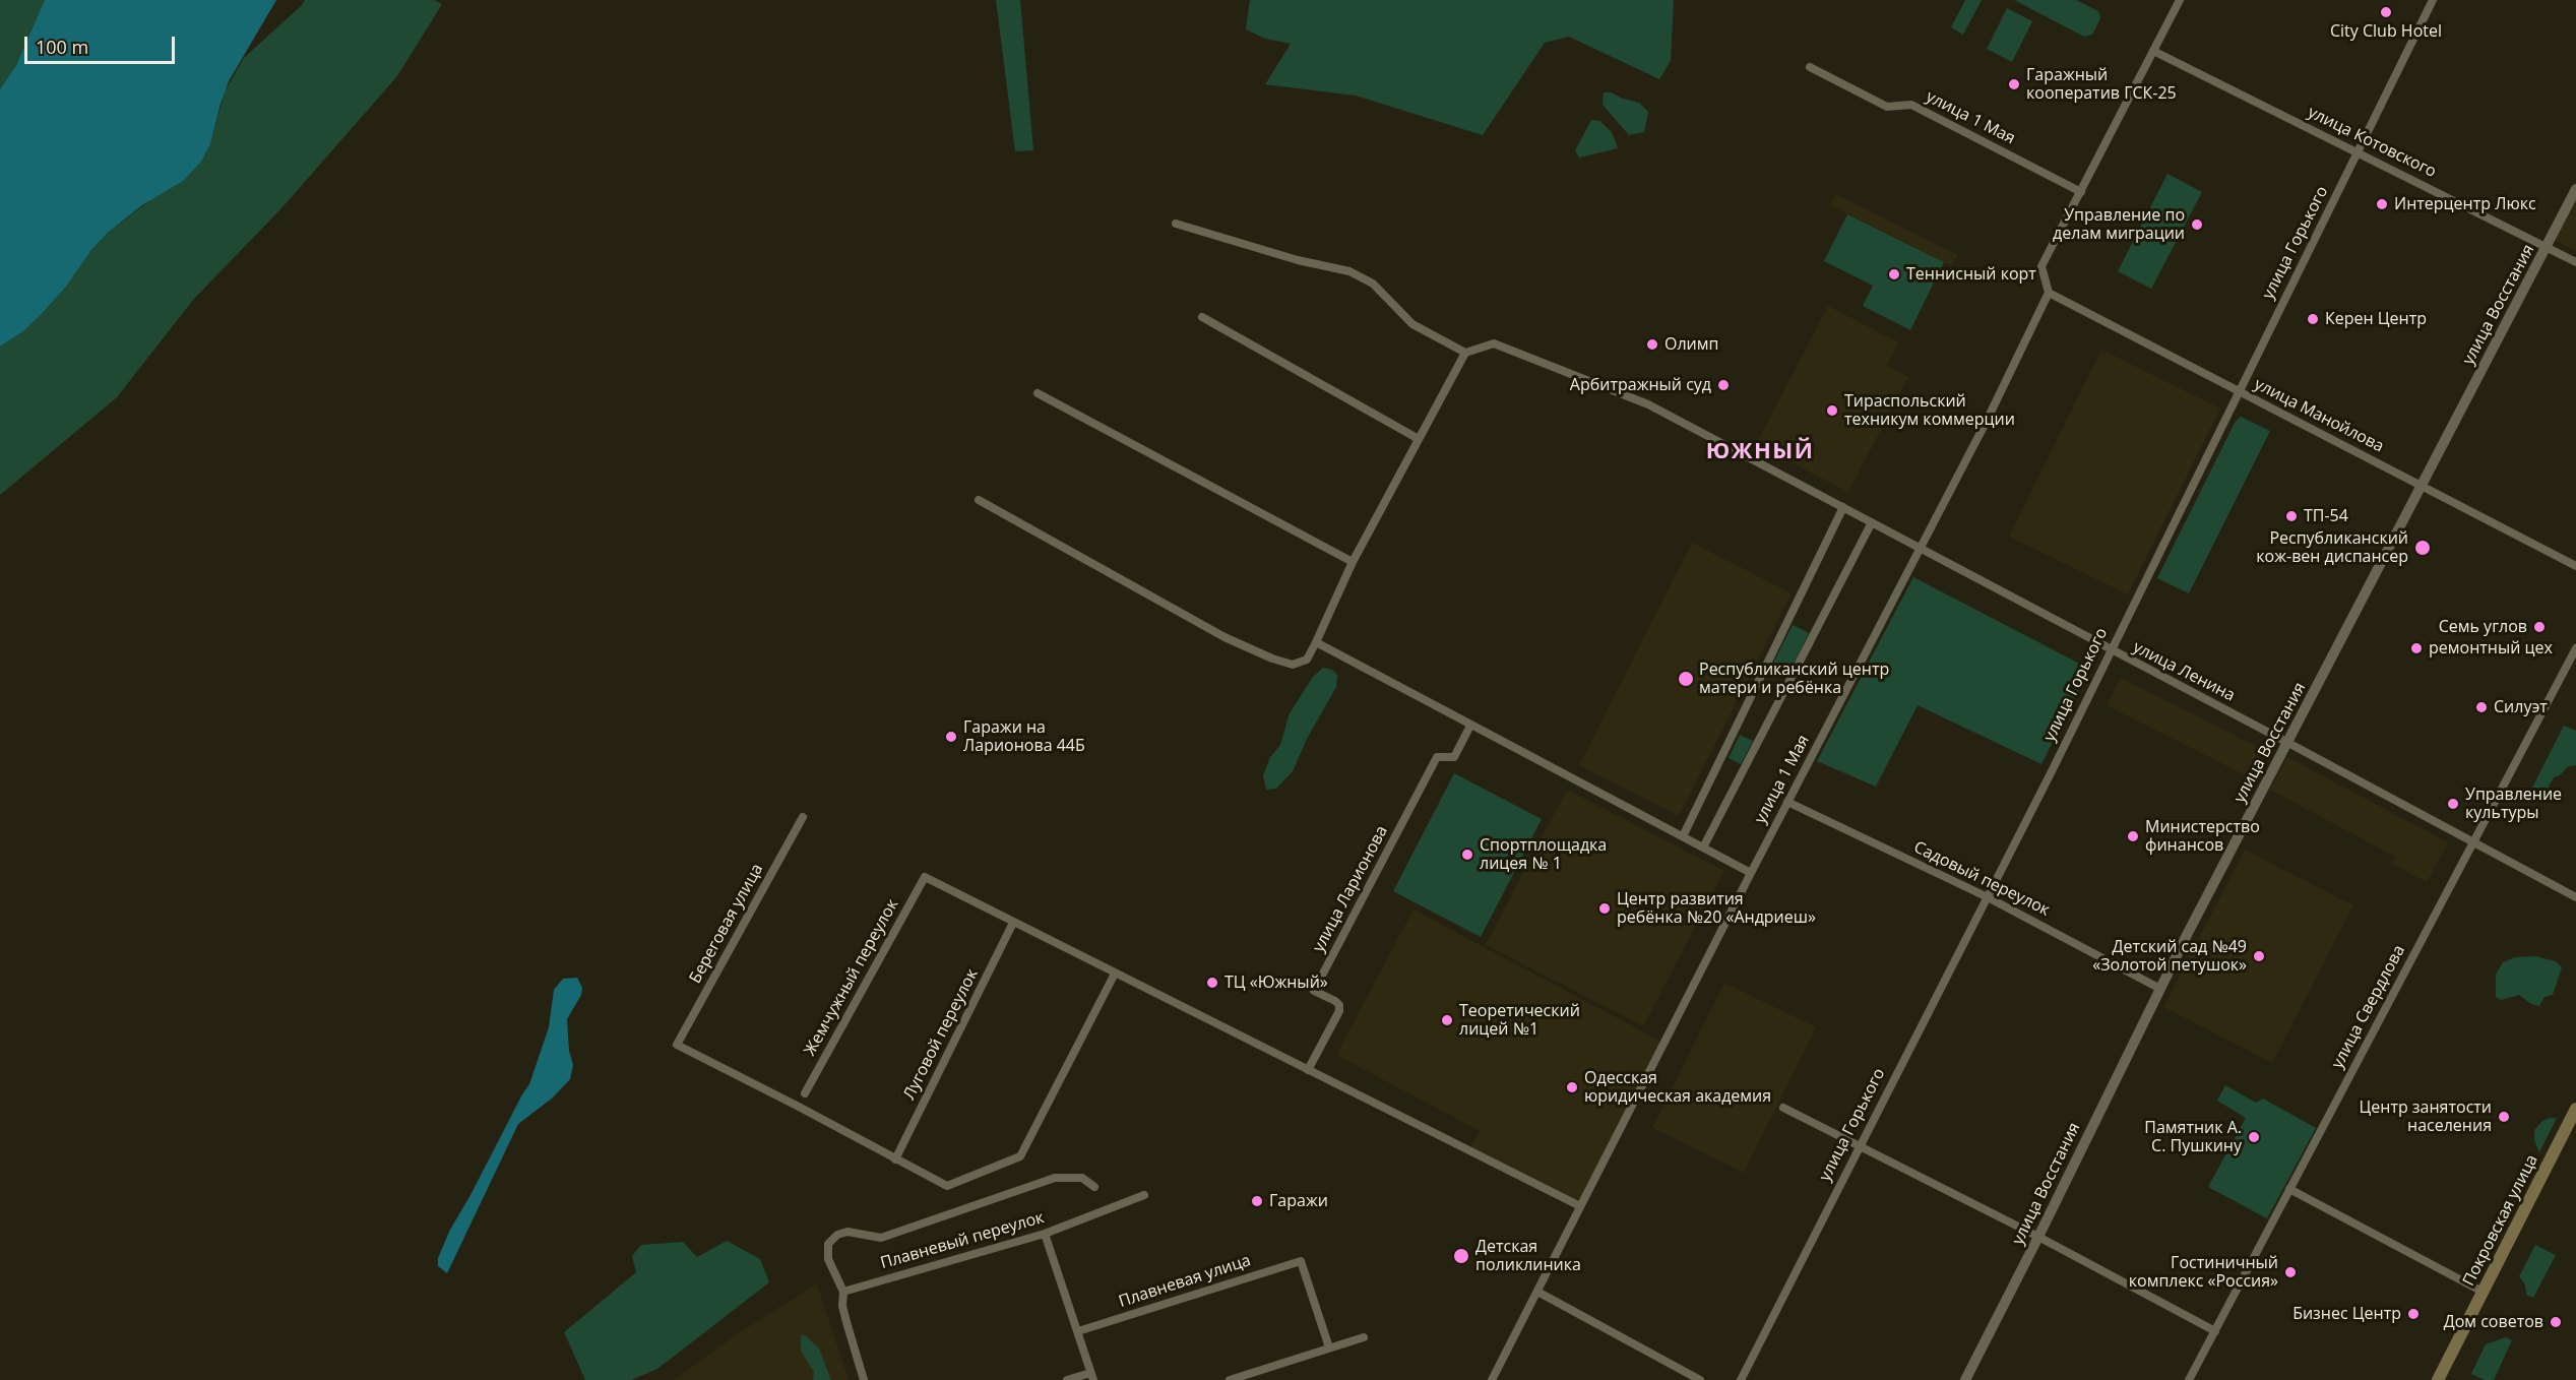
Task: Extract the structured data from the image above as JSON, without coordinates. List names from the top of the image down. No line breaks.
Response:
{"streets":{"main road":["Покровская улица"],"street":["улица 1 Мая","улица Котовского","улица Горького","улица Восстания","улица Манойлова","улица Ленина","Садовый переулок","улица Ларионова","Береговая улица","Жемчужный переулок","улица Свердлова","Луговой переулок","Плавневый переулок","Плавневая улица"]},"crossings":[["улица 1 Мая","улица Манойлова"],["улица 1 Мая","улица Ленина"],["улица 1 Мая","Садовый переулок"],["улица Котовского","улица Горького"],["улица Котовского","улица Восстания"],["улица Горького","улица Манойлова"],["улица Горького","улица Ленина"],["улица Горького","Садовый переулок"],["улица Восстания","улица Манойлова"],["улица Восстания","улица Ленина"],["улица Восстания","Садовый переулок"],["улица Ленина","улица Свердлова"],["Береговая улица","Луговой переулок"],["Жемчужный переулок","Луговой переулок"]],"districts":["ЮЖНЫЙ"],"places":["City Club Hotel","Гаражный кооператив ГСК-25","Интерцентр Люкс","Управление по делам миграции","Теннисный корт","Керен Центр","Олимп","Арбитражный суд","Тираспольский техникум коммерции","ТП-54","Республиканский кож-вен диспансер","Семь углов","ремонтный цех","Республиканский центр матери и ребёнка","Силуэт","Гаражи на Ларионова 44Б","Управление культуры","Министерство финансов","Спортплощадка лицея № 1","Центр развития ребёнка №20 «Андриеш»","Детский сад №49 «Золотой петушок»","ТЦ «Южный»","Теоретический лицей №1","Одесская юридическая академия","Центр занятости населения","Памятник А. С. Пушкину","Гаражи","Детская поликлиника","Гостиничный комплекс «Россия»","Бизнес Центр","Дом советов"],"scale_bar":"100 m"}
